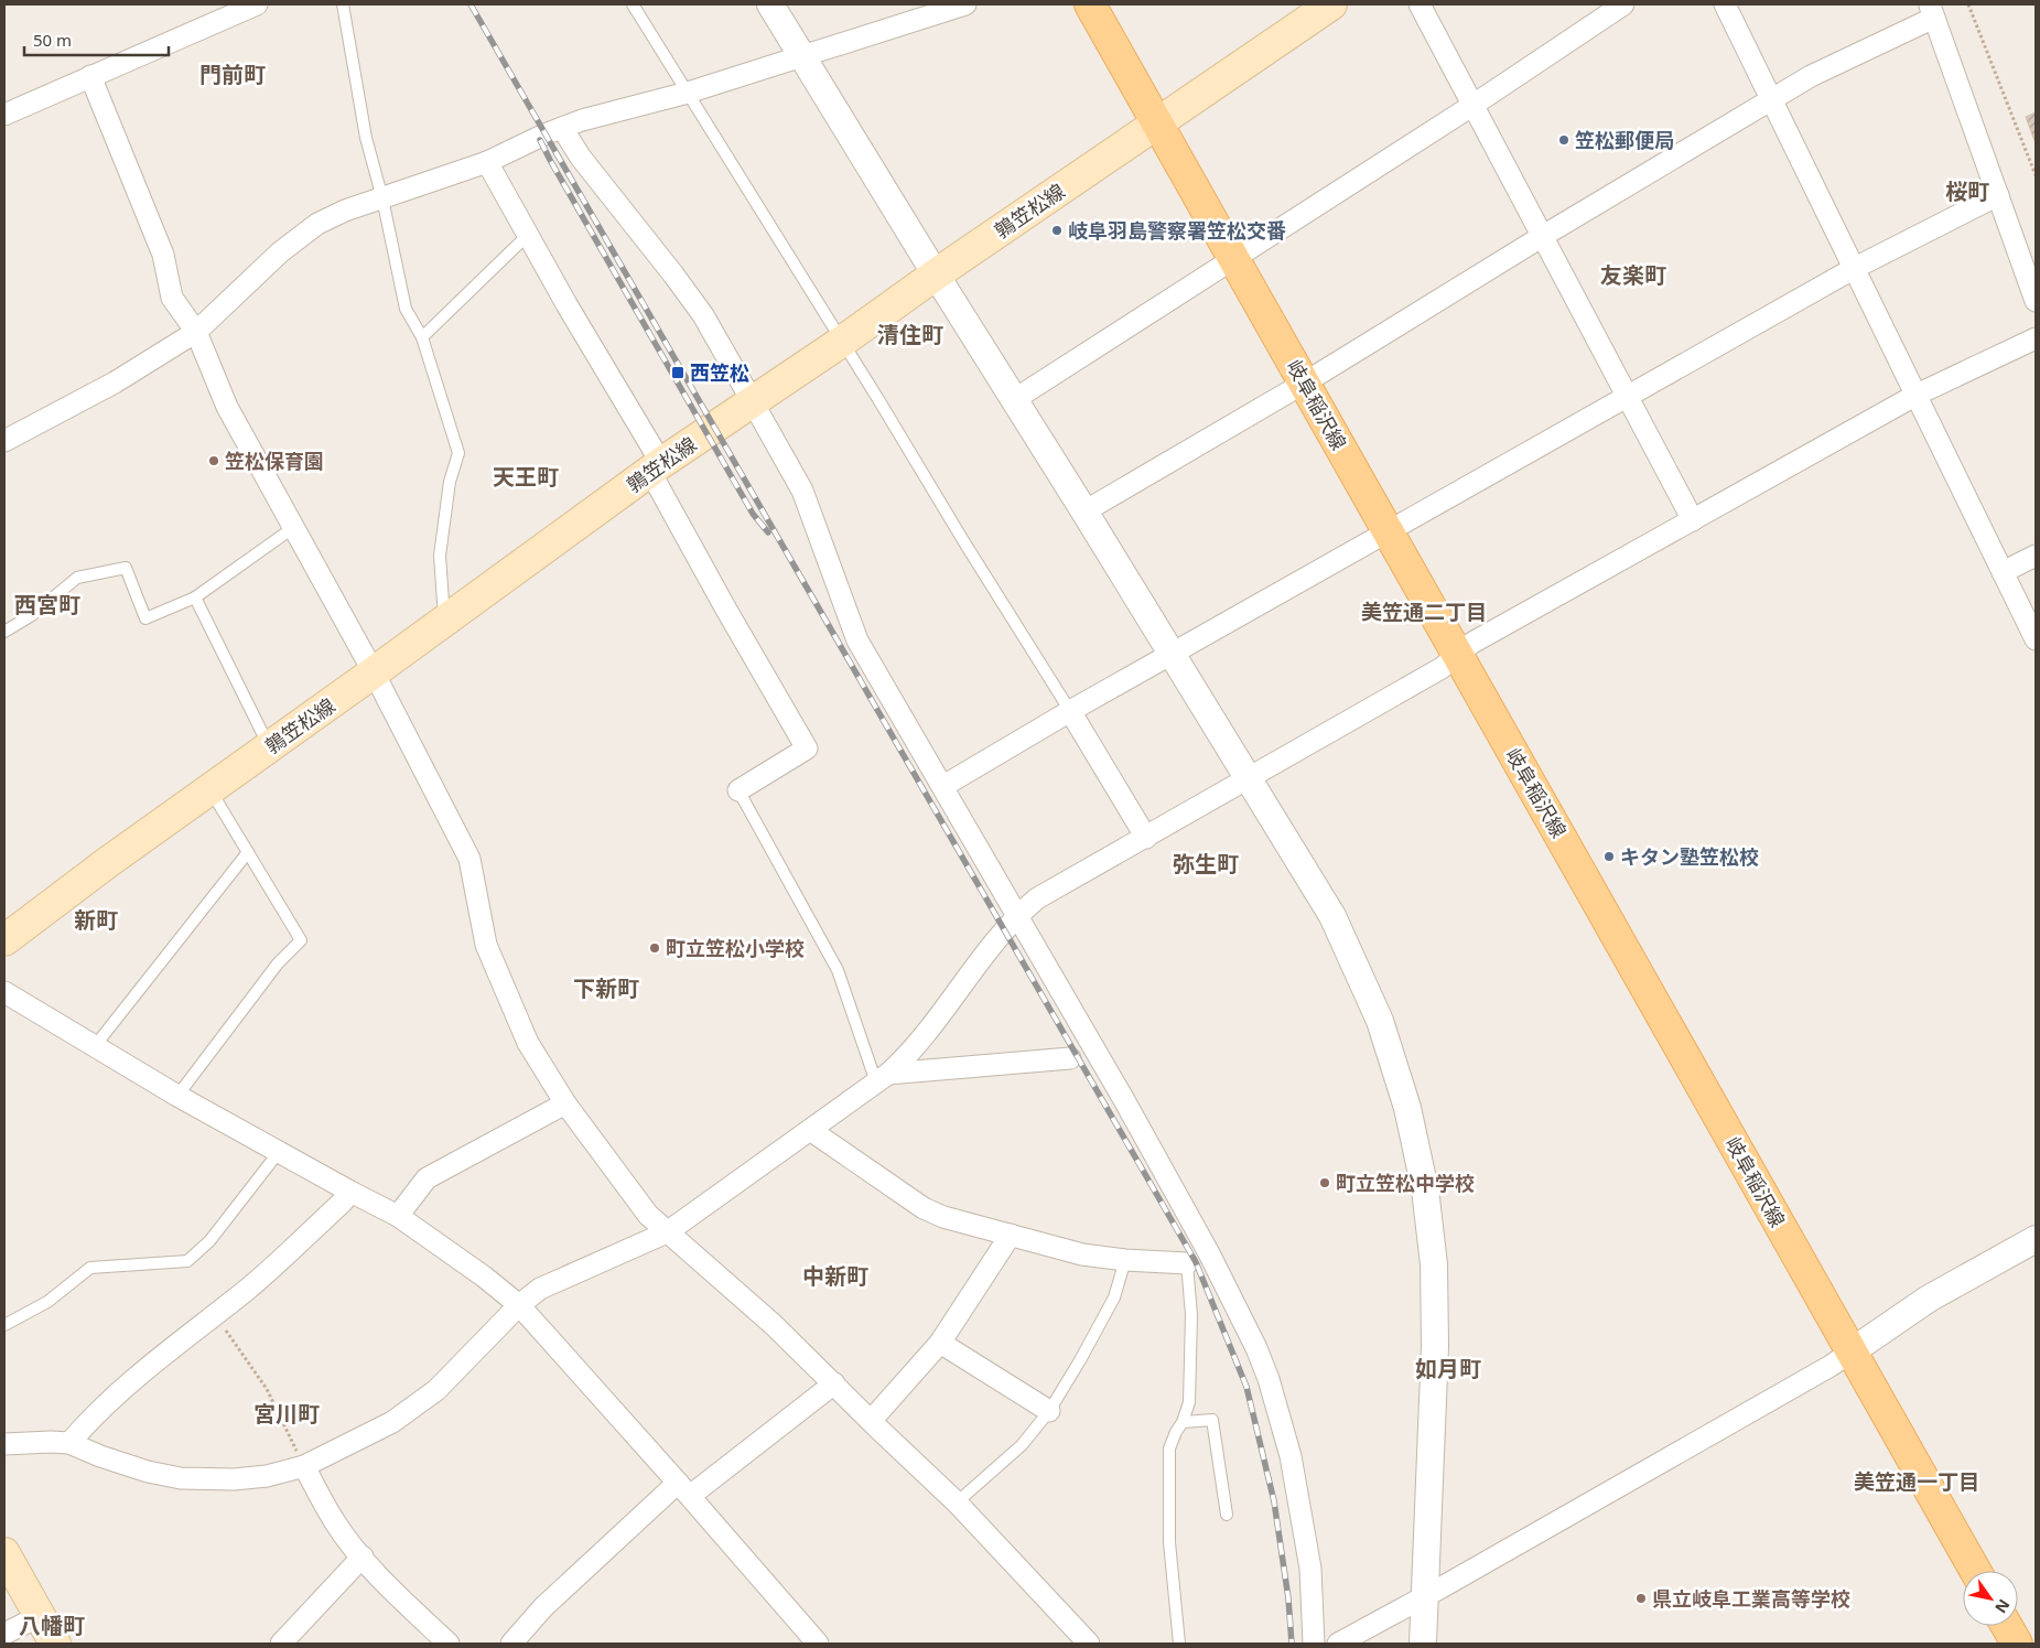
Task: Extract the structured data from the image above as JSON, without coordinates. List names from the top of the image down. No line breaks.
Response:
{"streets":{"main road":["鶉笠松線","岐阜稲沢線"]},"crossings":[["鶉笠松線","岐阜稲沢線"]],"districts":["門前町","桜町","友楽町","清住町","天王町","西宮町","美笠通二丁目","弥生町","新町","下新町","中新町","如月町","宮川町","美笠通一丁目","八幡町"],"places":{"other":["笠松郵便局","岐阜羽島警察署笠松交番","笠松保育園","キタン塾笠松校","町立笠松小学校","町立笠松中学校","県立岐阜工業高等学校"],"transit":["西笠松"]},"scale_bar":"50 m","north":"bottom right"}
